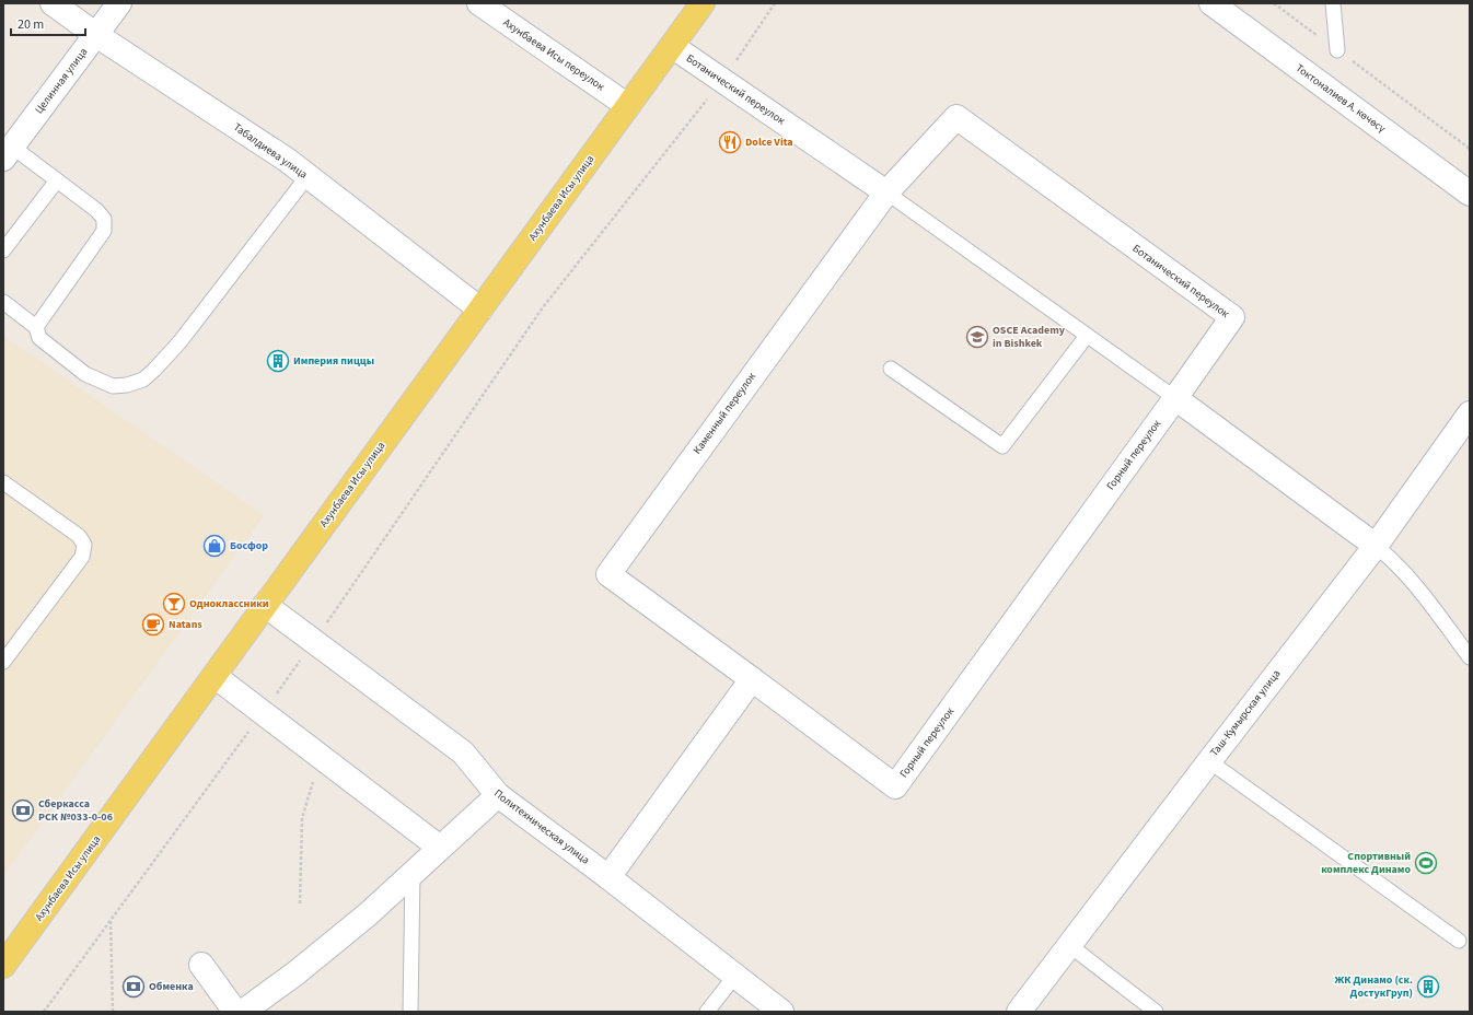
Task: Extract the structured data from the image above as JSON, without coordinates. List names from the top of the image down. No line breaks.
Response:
{"streets":{"main road":["Ахунбаева Исы улица"],"street":["Ахунбаева Исы переулок","Целинная улица","Ботанический переулок","Токтоналиев А. көчөсү","Табалдиева улица","Каменный переулок","Горный переулок","Таш-Кумырская улица","Политехническая улица"]},"crossings":[["Ахунбаева Исы переулок","Ахунбаева Исы улица"],["Целинная улица","Табалдиева улица"],["Ботанический переулок","Ахунбаева Исы улица"],["Ботанический переулок","Каменный переулок"],["Ботанический переулок","Горный переулок"],["Табалдиева улица","Ахунбаева Исы улица"],["Ахунбаева Исы улица","Политехническая улица"],["Каменный переулок","Горный переулок"]],"places":{"restaurant":["Dolce Vita"],"school or university":["OSCE Academy in Bishkek"],"building":["Империя пиццы","ЖК Динамо (ск. ДостукГруп)"],"shop":["Босфор"],"bar":["Одноклассники"],"cafe":["Natans"],"bank":["Сберкасса РСК №033-0-06","Обменка"],"sports":["Спортивный комплекс Динамо"]},"scale_bar":"20 m"}
